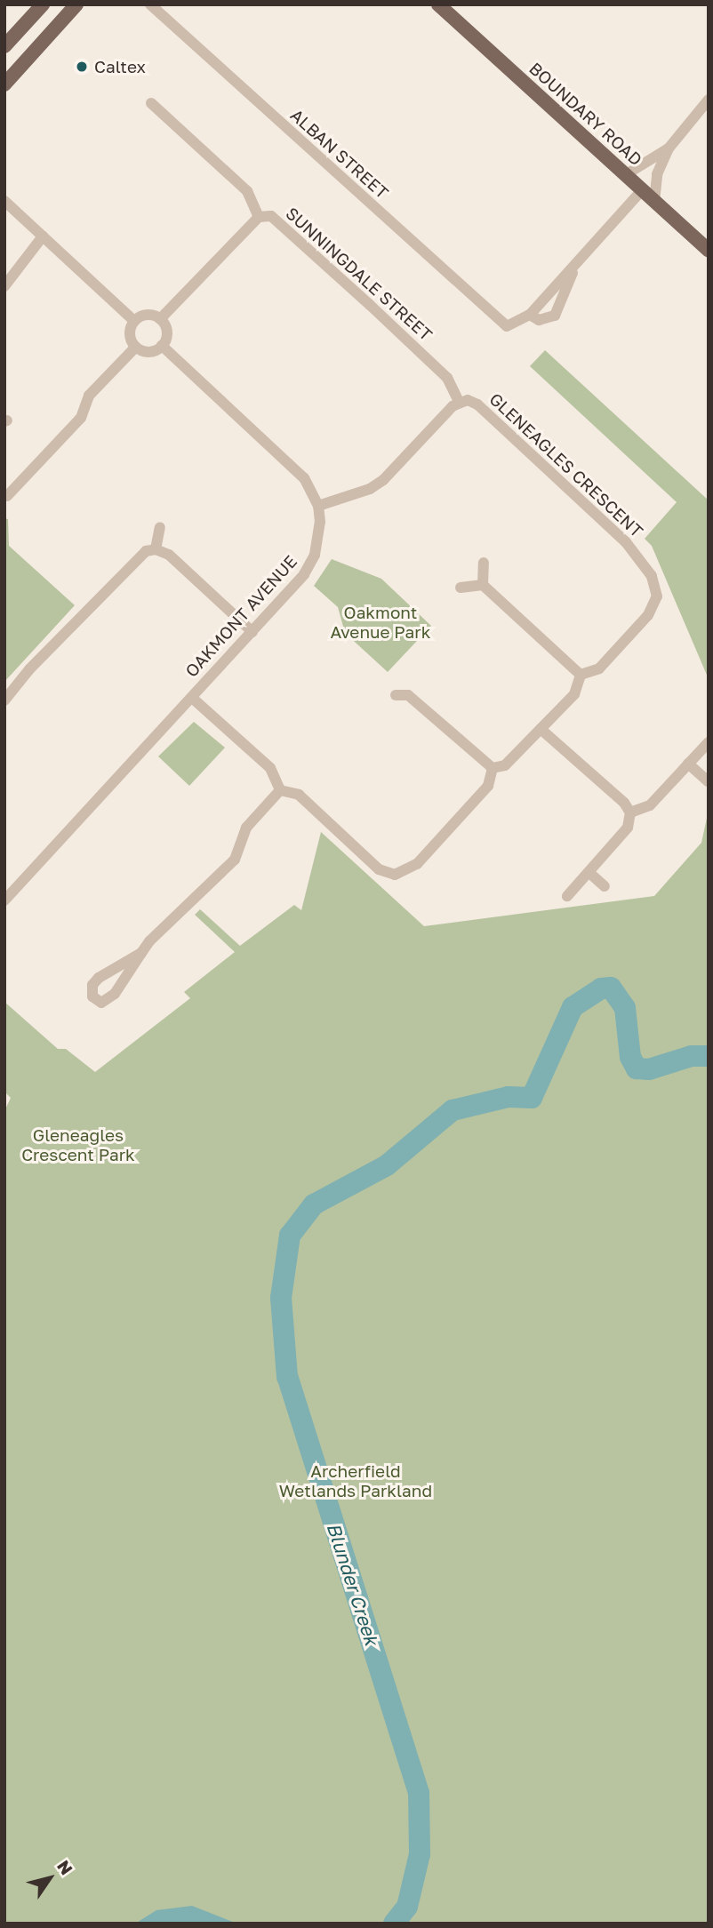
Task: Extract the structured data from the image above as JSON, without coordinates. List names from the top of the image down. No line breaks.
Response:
{"streets":{"main road":["BOUNDARY ROAD"],"street":["ALBAN STREET","SUNNINGDALE STREET","GLENEAGLES CRESCENT","OAKMONT AVENUE"]},"crossings":[["SUNNINGDALE STREET","GLENEAGLES CRESCENT"]],"water":["Blunder Creek"],"parks":["Oakmont Avenue Park","Gleneagles Crescent Park","Archerfield Wetlands Parkland"],"places":["Caltex"],"north":"top right"}
